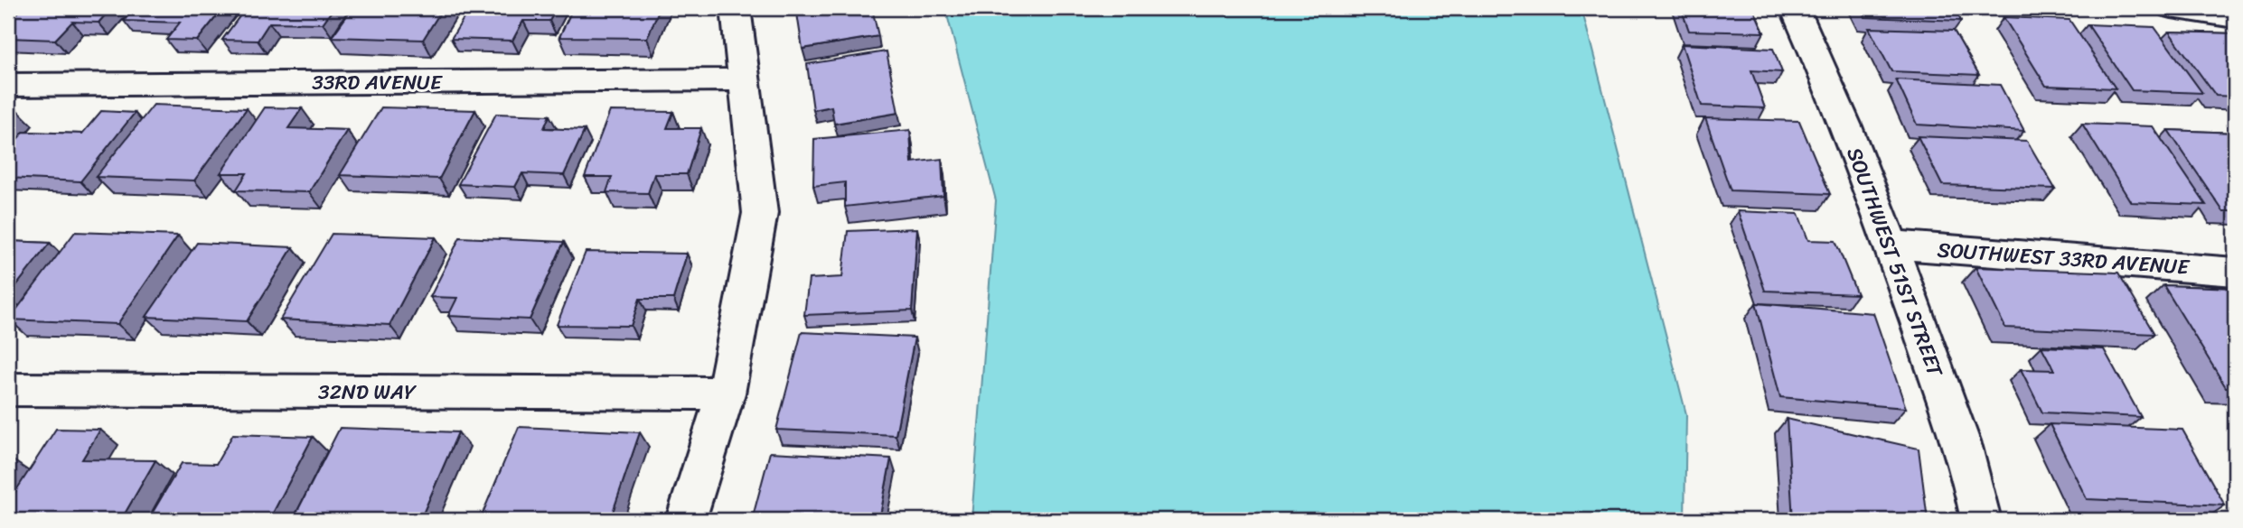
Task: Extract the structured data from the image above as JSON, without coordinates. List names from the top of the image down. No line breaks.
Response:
{"streets":{"street":["33RD AVENUE","SOUTHWEST 33RD AVENUE","SOUTHWEST 51ST STREET","32ND WAY"]},"crossings":[["SOUTHWEST 33RD AVENUE","SOUTHWEST 51ST STREET"]]}
